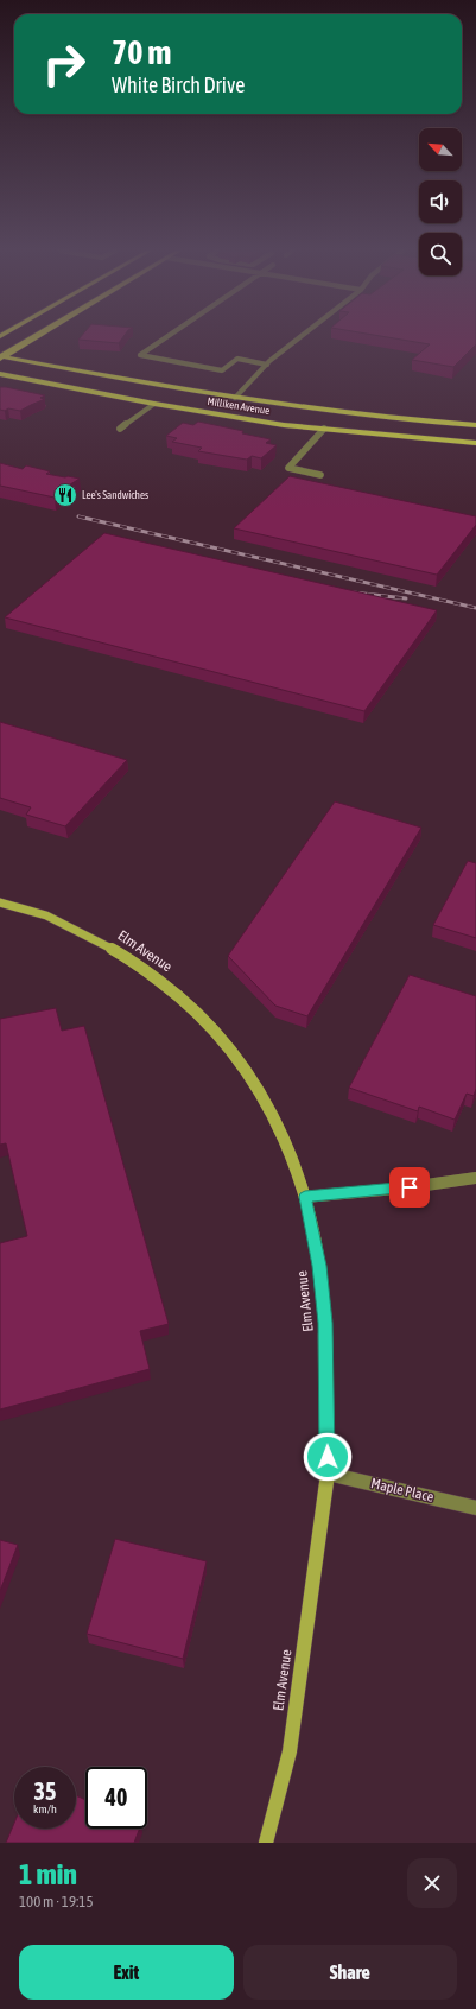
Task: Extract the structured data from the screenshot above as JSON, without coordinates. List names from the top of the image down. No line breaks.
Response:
{"streets":{"main road":["Milliken Avenue"],"street":["Elm Avenue","Maple Place"]},"crossings":[["Elm Avenue","Maple Place"]],"places":{"restaurant":["Lee's Sandwiches"]},"north":"top left","page":{"turn":["70 m","White Birch Drive"],"speed":"35 km/h","limit":"40","heading":["1 min","100 m · 19:15"],"buttons":["Exit","Share"]}}
